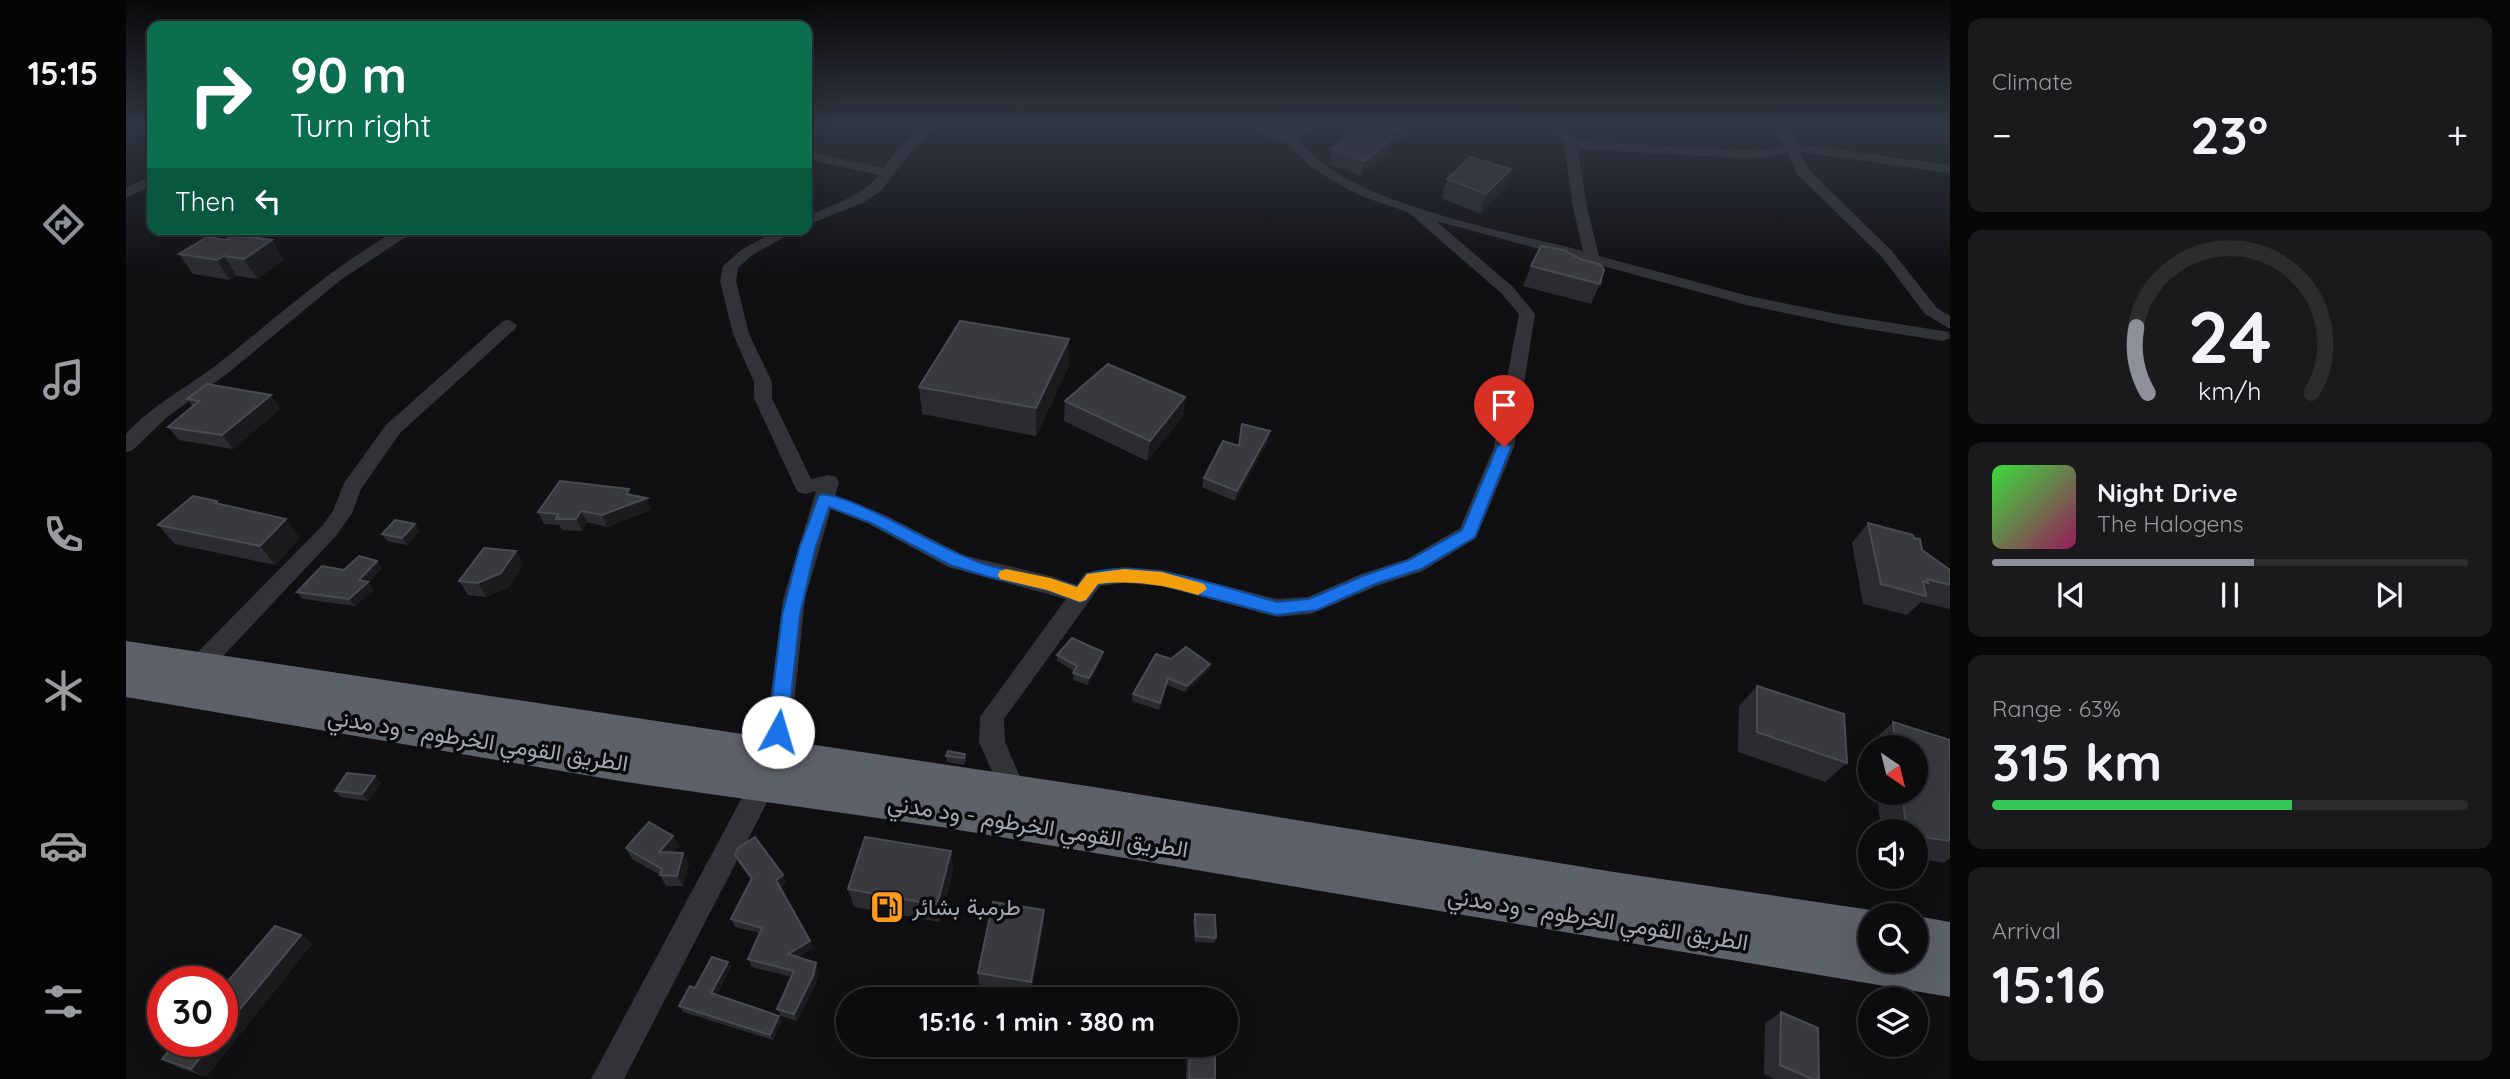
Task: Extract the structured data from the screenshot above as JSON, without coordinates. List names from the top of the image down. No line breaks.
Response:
{"streets":{"highway":["الطريق القومي الخرطوم - ود مدني"]},"places":{"fuel station":["طرمبة بشائر"]},"north":"bottom right","page":{"tabs":"15:15","tile":["Climate",["Range · 63%","315 km"],["Arrival","15:16"]],"turn":["90 m","Turn right"],"heat":["−","23°","+"],"then":"Then","song":["Night Drive","The Halogens"],"limit":"30","trip":"15:16 · 1 min · 380 m","gauge":["24","km/h"]}}
